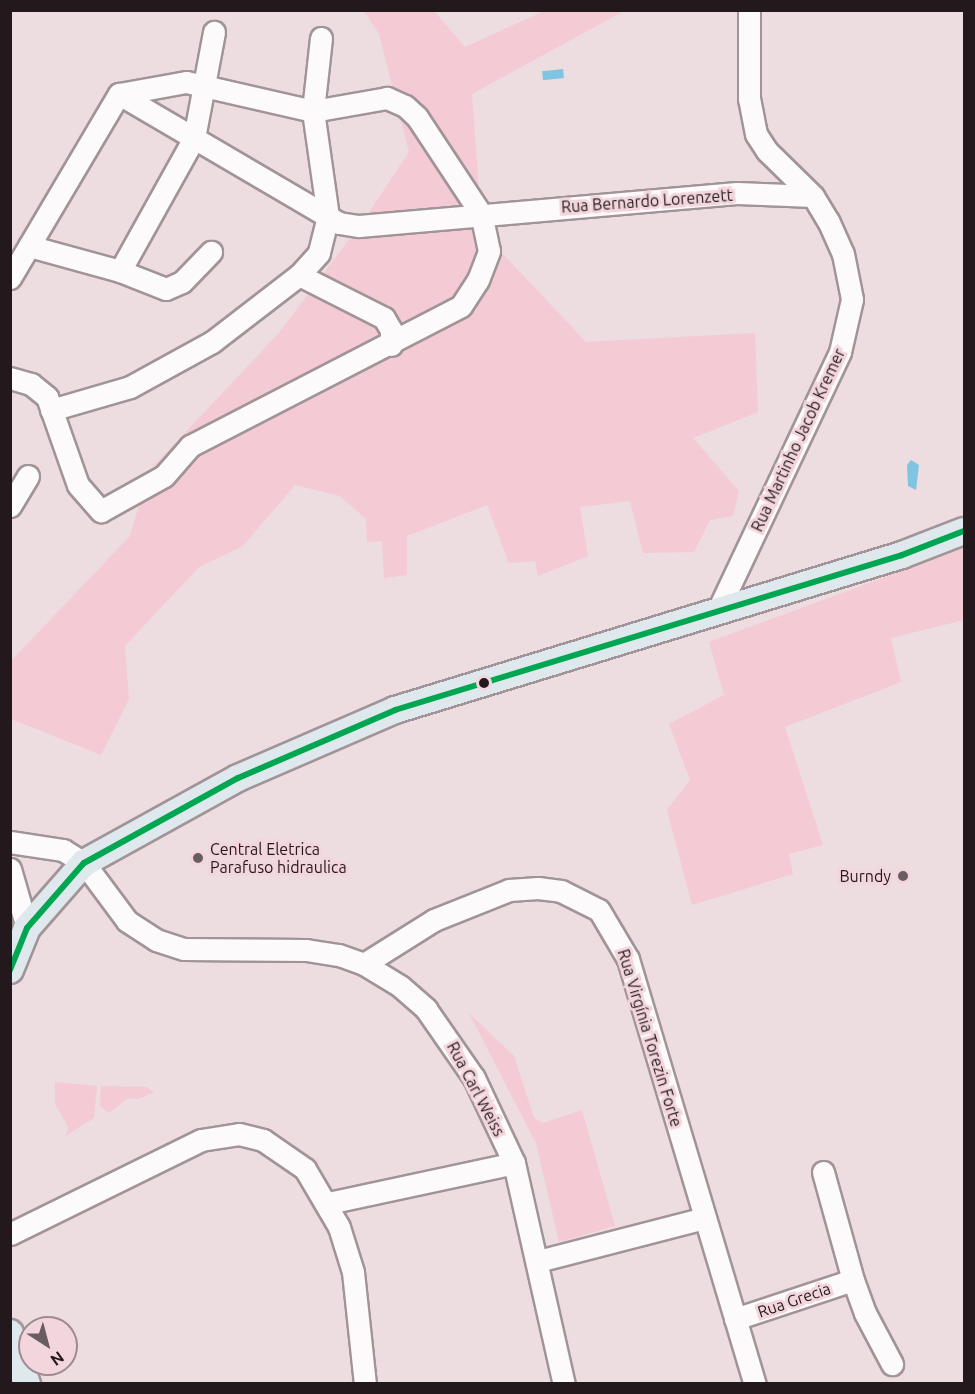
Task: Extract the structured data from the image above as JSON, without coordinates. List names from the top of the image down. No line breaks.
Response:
{"streets":{"street":["Rua Bernardo Lorenzett","Rua Martinho Jacob Kremer","Rua Virgínia Torezin Forte","Rua Carl Weiss","Rua Grecia"]},"crossings":[["Rua Bernardo Lorenzett","Rua Martinho Jacob Kremer"],["Rua Virgínia Torezin Forte","Rua Carl Weiss"],["Rua Virgínia Torezin Forte","Rua Grecia"]],"places":["Central Eletrica Parafuso hidraulica","Burndy"],"north":"bottom right"}
